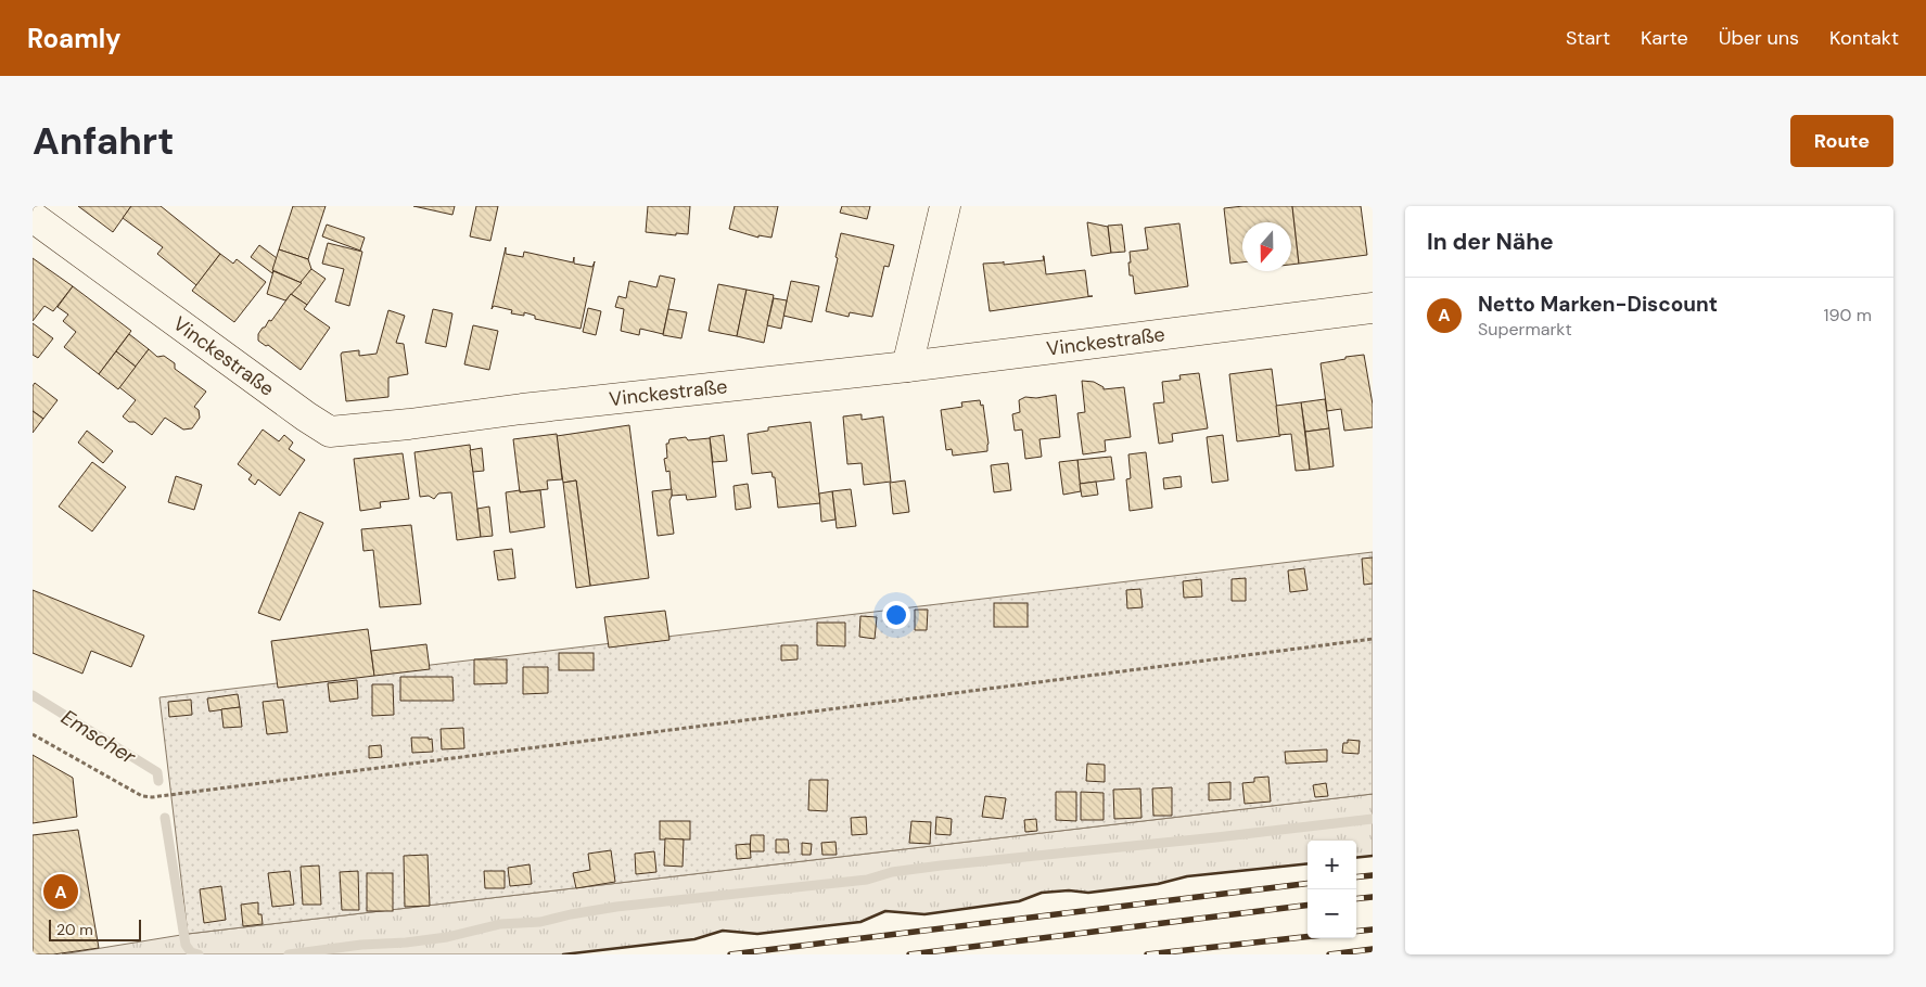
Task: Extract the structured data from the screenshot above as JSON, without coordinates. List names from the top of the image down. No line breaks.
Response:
{"streets":{"street":["Vinckestraße"]},"water":["Emscher"],"scale_bar":"20 m","north":"bottom","page":{"header":"Roamly","nav":["Start","Karte","Über uns","Kontakt"],"buttons":"Route","title":"Anfahrt","heading":"In der Nähe","list":[{"mark":"A","name":"Netto Marken-Discount","note":"Supermarkt","value":"190 m"}],"map_buttons":["+","−"],"pins":"A","scale":"20 m"}}
